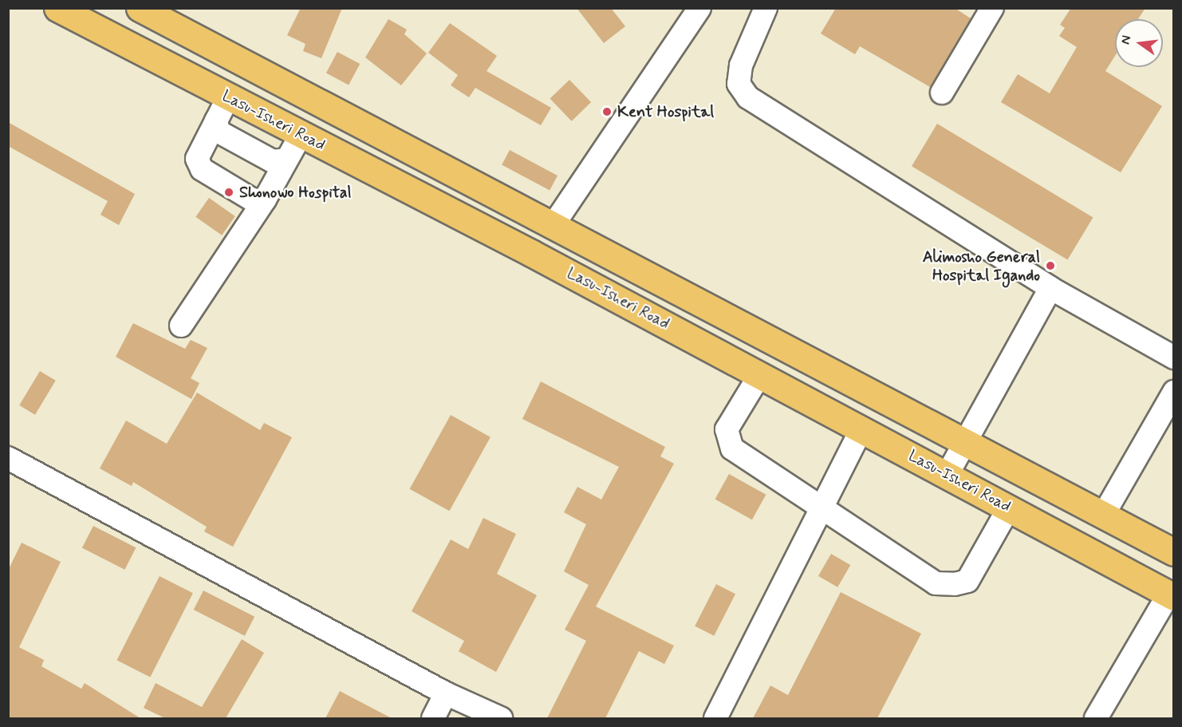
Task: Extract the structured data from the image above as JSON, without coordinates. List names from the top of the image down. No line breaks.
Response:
{"streets":{"main road":["Lasu-Isheri Road"]},"places":["Kent Hospital","Shonowo Hospital","Alimosho General Hospital Igando"],"north":"left"}
